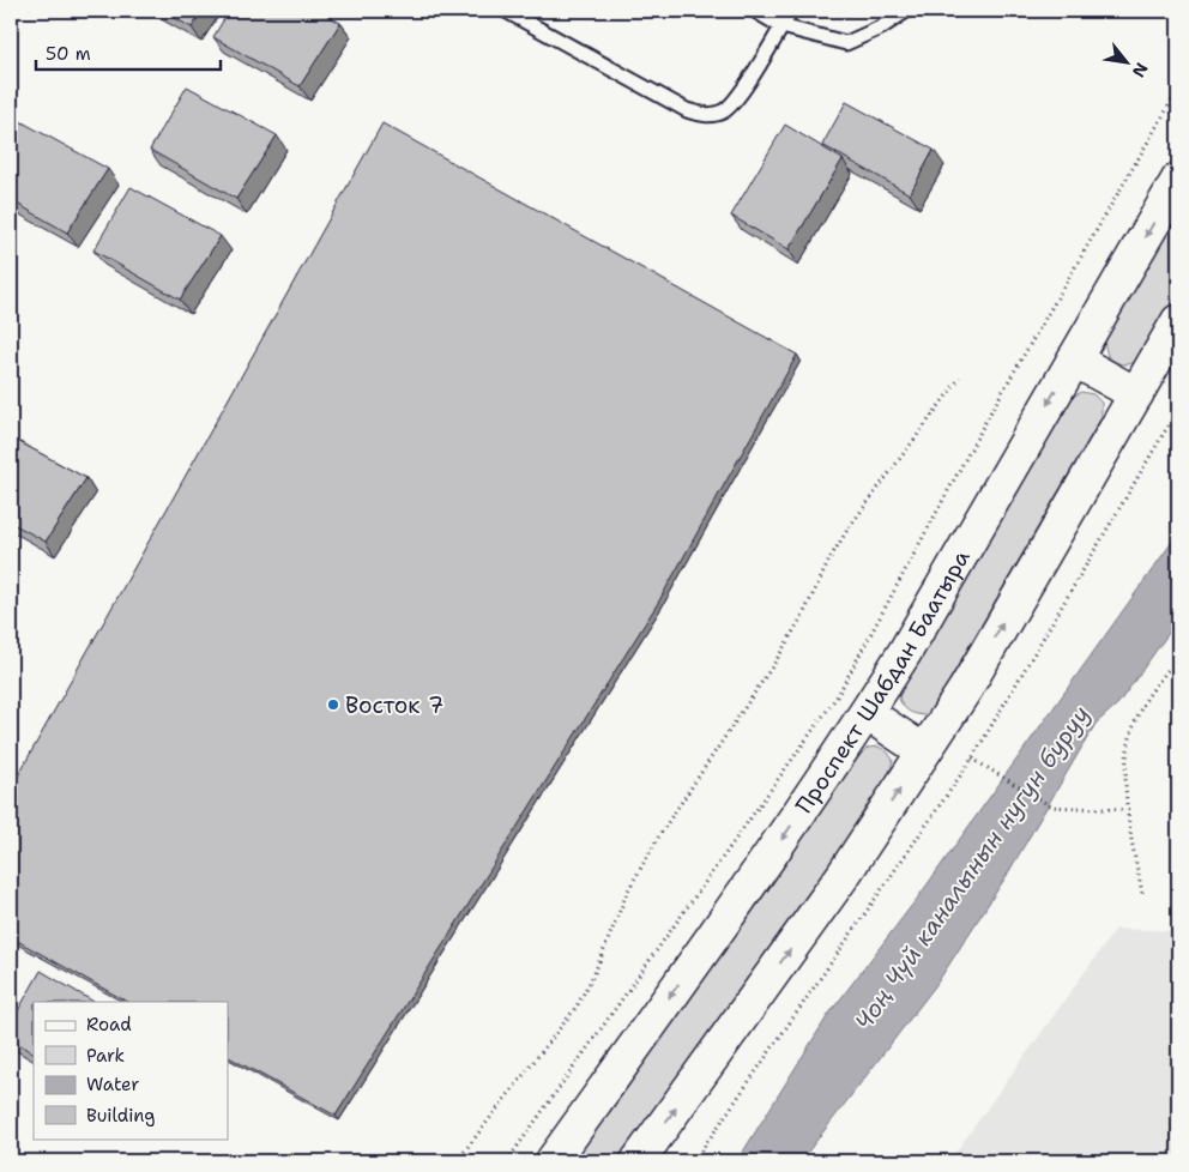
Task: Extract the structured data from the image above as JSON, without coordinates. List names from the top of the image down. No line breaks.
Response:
{"streets":{"main road":["Проспект Шабдан Баатыра"]},"water":["Чоң Чүй каналынын нугун буруу"],"places":["Восток 7"],"legend":["Road","Park","Water","Building"],"scale_bar":"50 m","north":"bottom right"}
